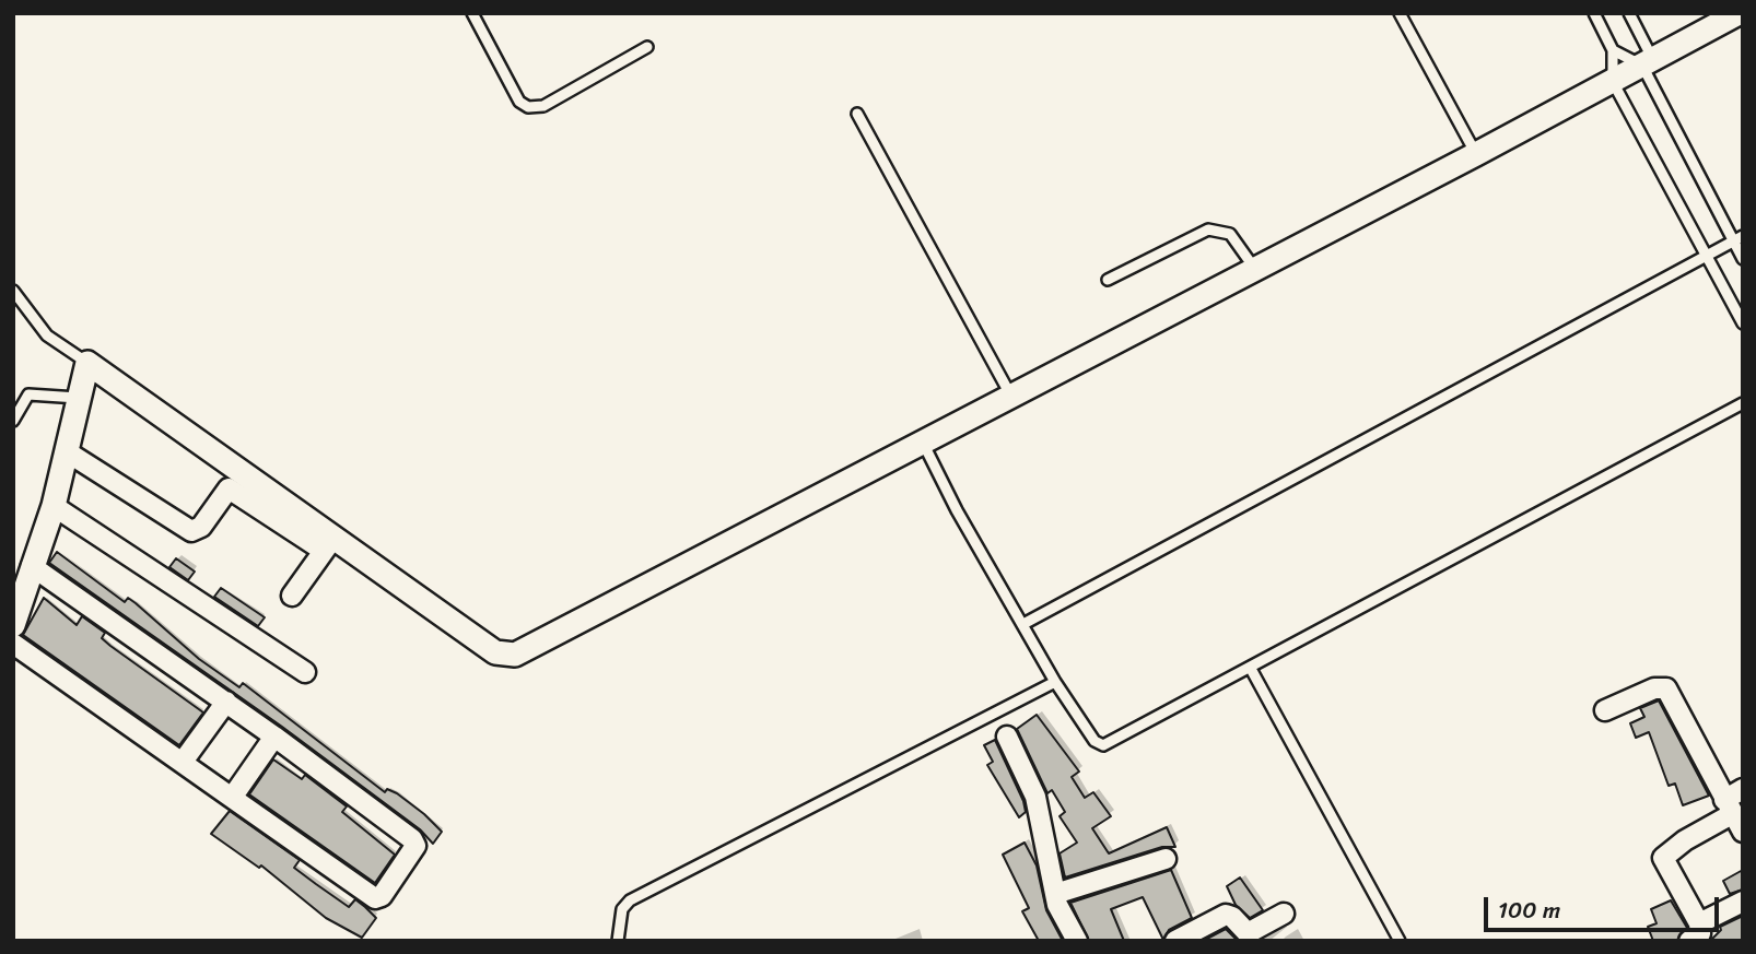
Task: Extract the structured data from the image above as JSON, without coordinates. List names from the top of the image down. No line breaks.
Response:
{"scale_bar":"100 m"}
